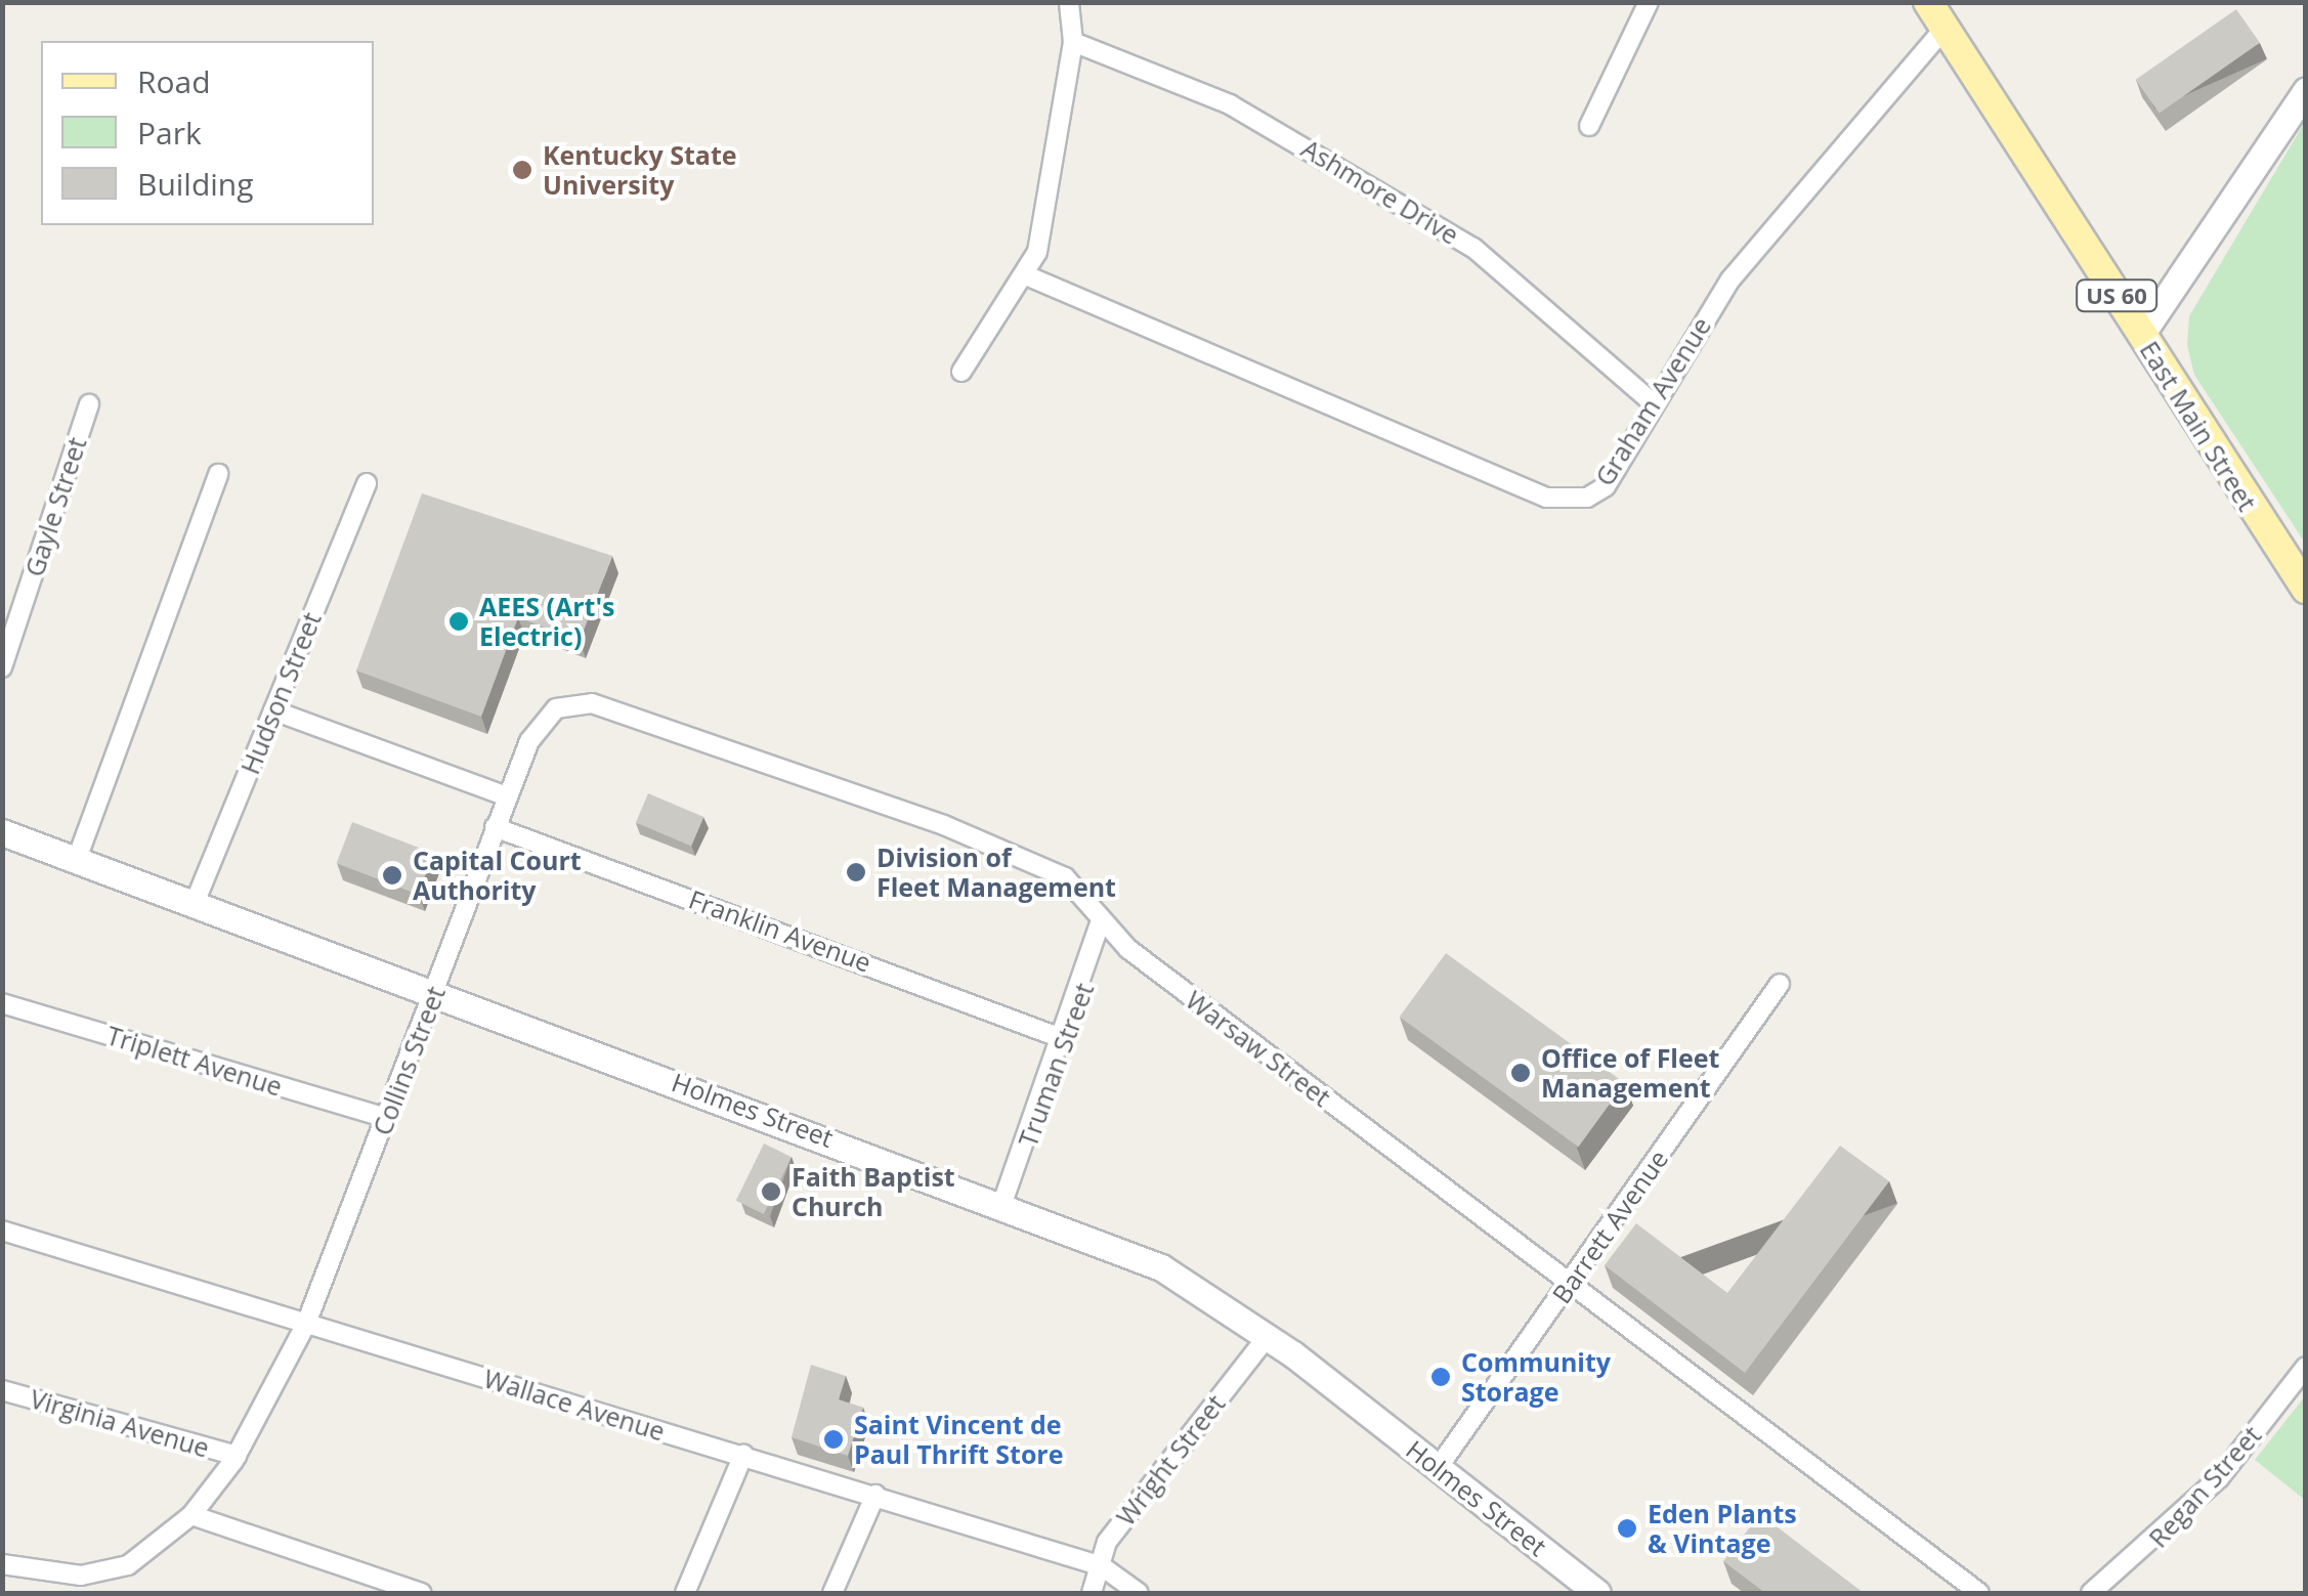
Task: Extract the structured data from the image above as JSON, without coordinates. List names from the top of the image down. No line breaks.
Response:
{"streets":{"main road":["US 60","East Main Street","Holmes Street"],"street":["Ashmore Drive","Graham Avenue","Gayle Street","Hudson Street","Franklin Avenue","Warsaw Street","Triplett Avenue","Collins Street","Truman Street","Barrett Avenue","Wallace Avenue","Virginia Avenue","Wright Street","Regan Street"]},"crossings":[["Ashmore Drive","Graham Avenue"],["Graham Avenue","East Main Street"],["Hudson Street","Holmes Street"],["Franklin Avenue","Collins Street"],["Franklin Avenue","Truman Street"],["Warsaw Street","Collins Street"],["Warsaw Street","Truman Street"],["Warsaw Street","Barrett Avenue"],["Triplett Avenue","Collins Street"],["Collins Street","Holmes Street"],["Collins Street","Wallace Avenue"],["Collins Street","Virginia Avenue"],["Truman Street","Holmes Street"],["Holmes Street","Barrett Avenue"],["Holmes Street","Wright Street"],["Wallace Avenue","Wright Street"]],"places":["Kentucky State University","AEES (Art's Electric)","Division of Fleet Management","Capital Court Authority","Office of Fleet Management","Faith Baptist Church","Community Storage","Saint Vincent de Paul Thrift Store","Eden Plants & Vintage"],"legend":["Road","Park","Building"]}
